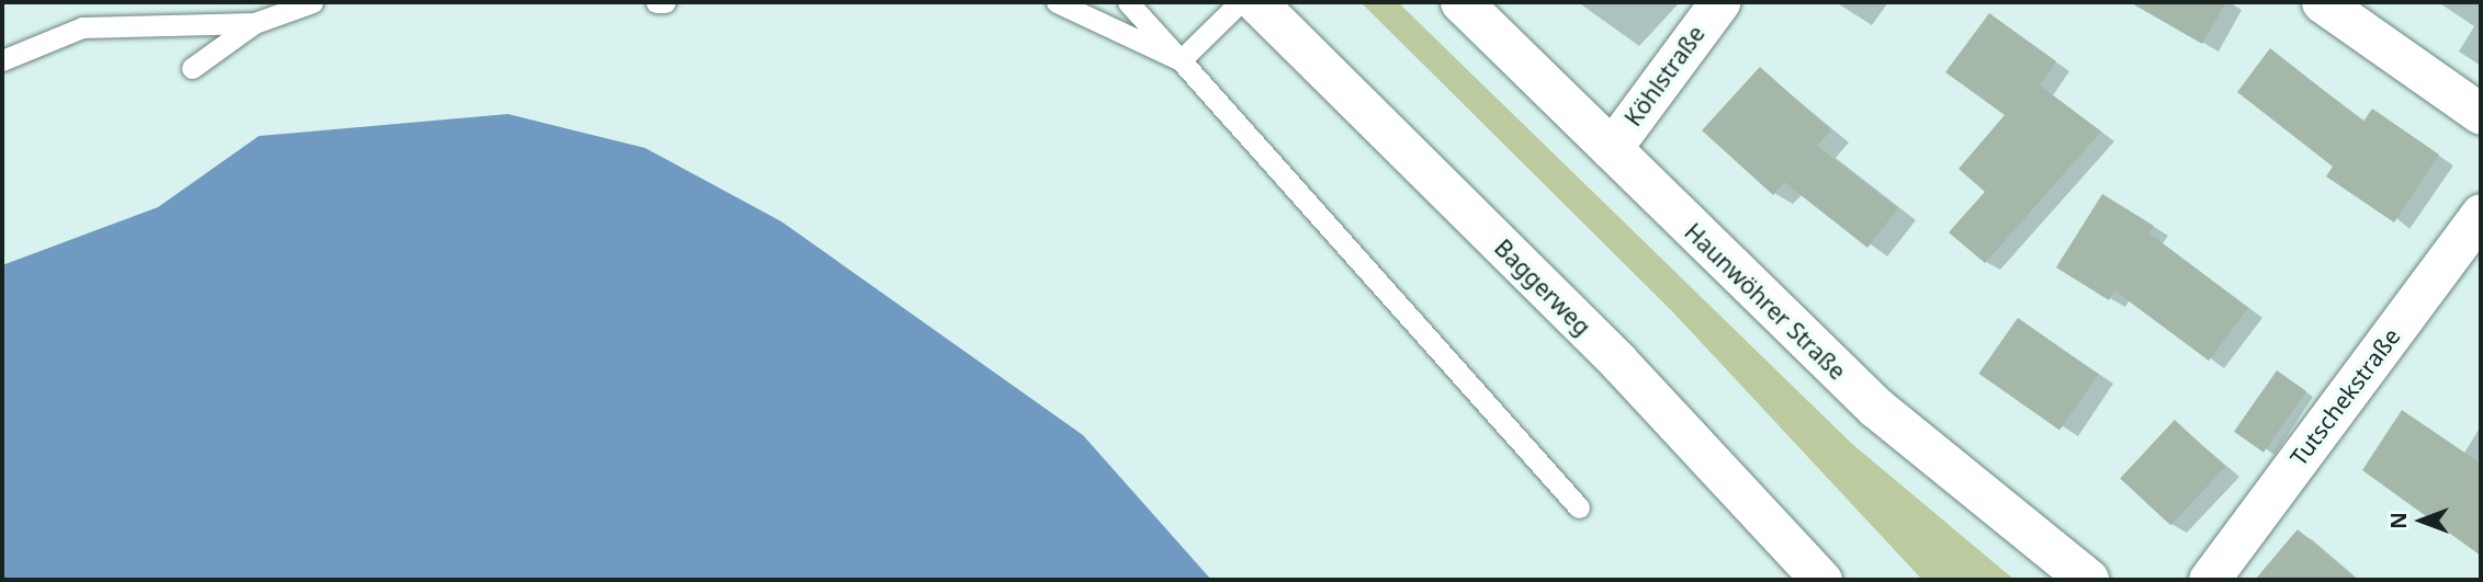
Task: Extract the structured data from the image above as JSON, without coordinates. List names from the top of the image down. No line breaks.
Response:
{"streets":{"street":["Köhlstraße","Baggerweg","Haunwöhrer Straße","Tutschekstraße"]},"crossings":[["Köhlstraße","Haunwöhrer Straße"]],"north":"left"}
